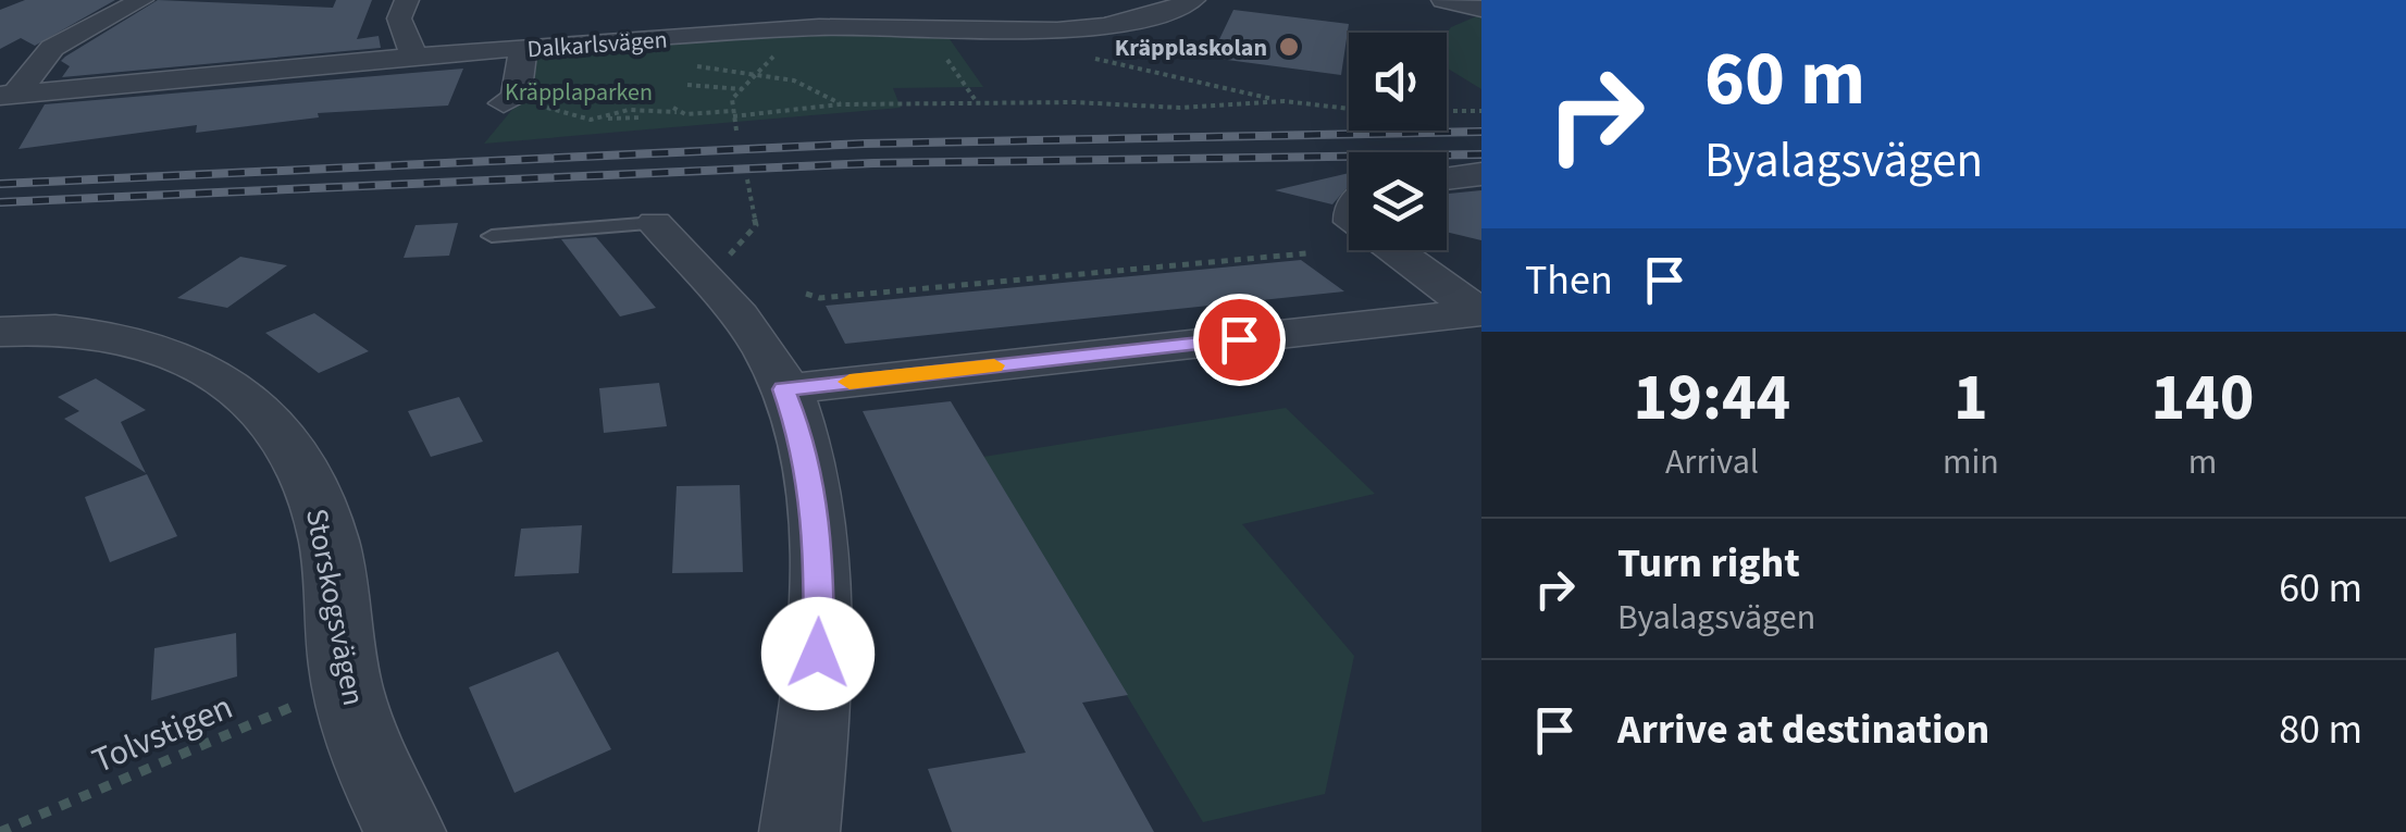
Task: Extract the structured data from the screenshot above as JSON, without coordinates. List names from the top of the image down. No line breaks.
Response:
{"streets":{"street":["Dalkarlsvägen","Storskogsvägen"],"path":["Tolvstigen"]},"crossings":[["Storskogsvägen","Tolvstigen"]],"parks":["Kräpplaparken"],"places":["Kräpplaskolan"],"page":{"turn":["60 m","Byalagsvägen"],"then":"Then","eta":["19:44","Arrival","1","min","140","m"],"list":[{"name":"Turn right","note":"Byalagsvägen","value":"60 m"},{"name":"Arrive at destination","value":"80 m"}]}}
